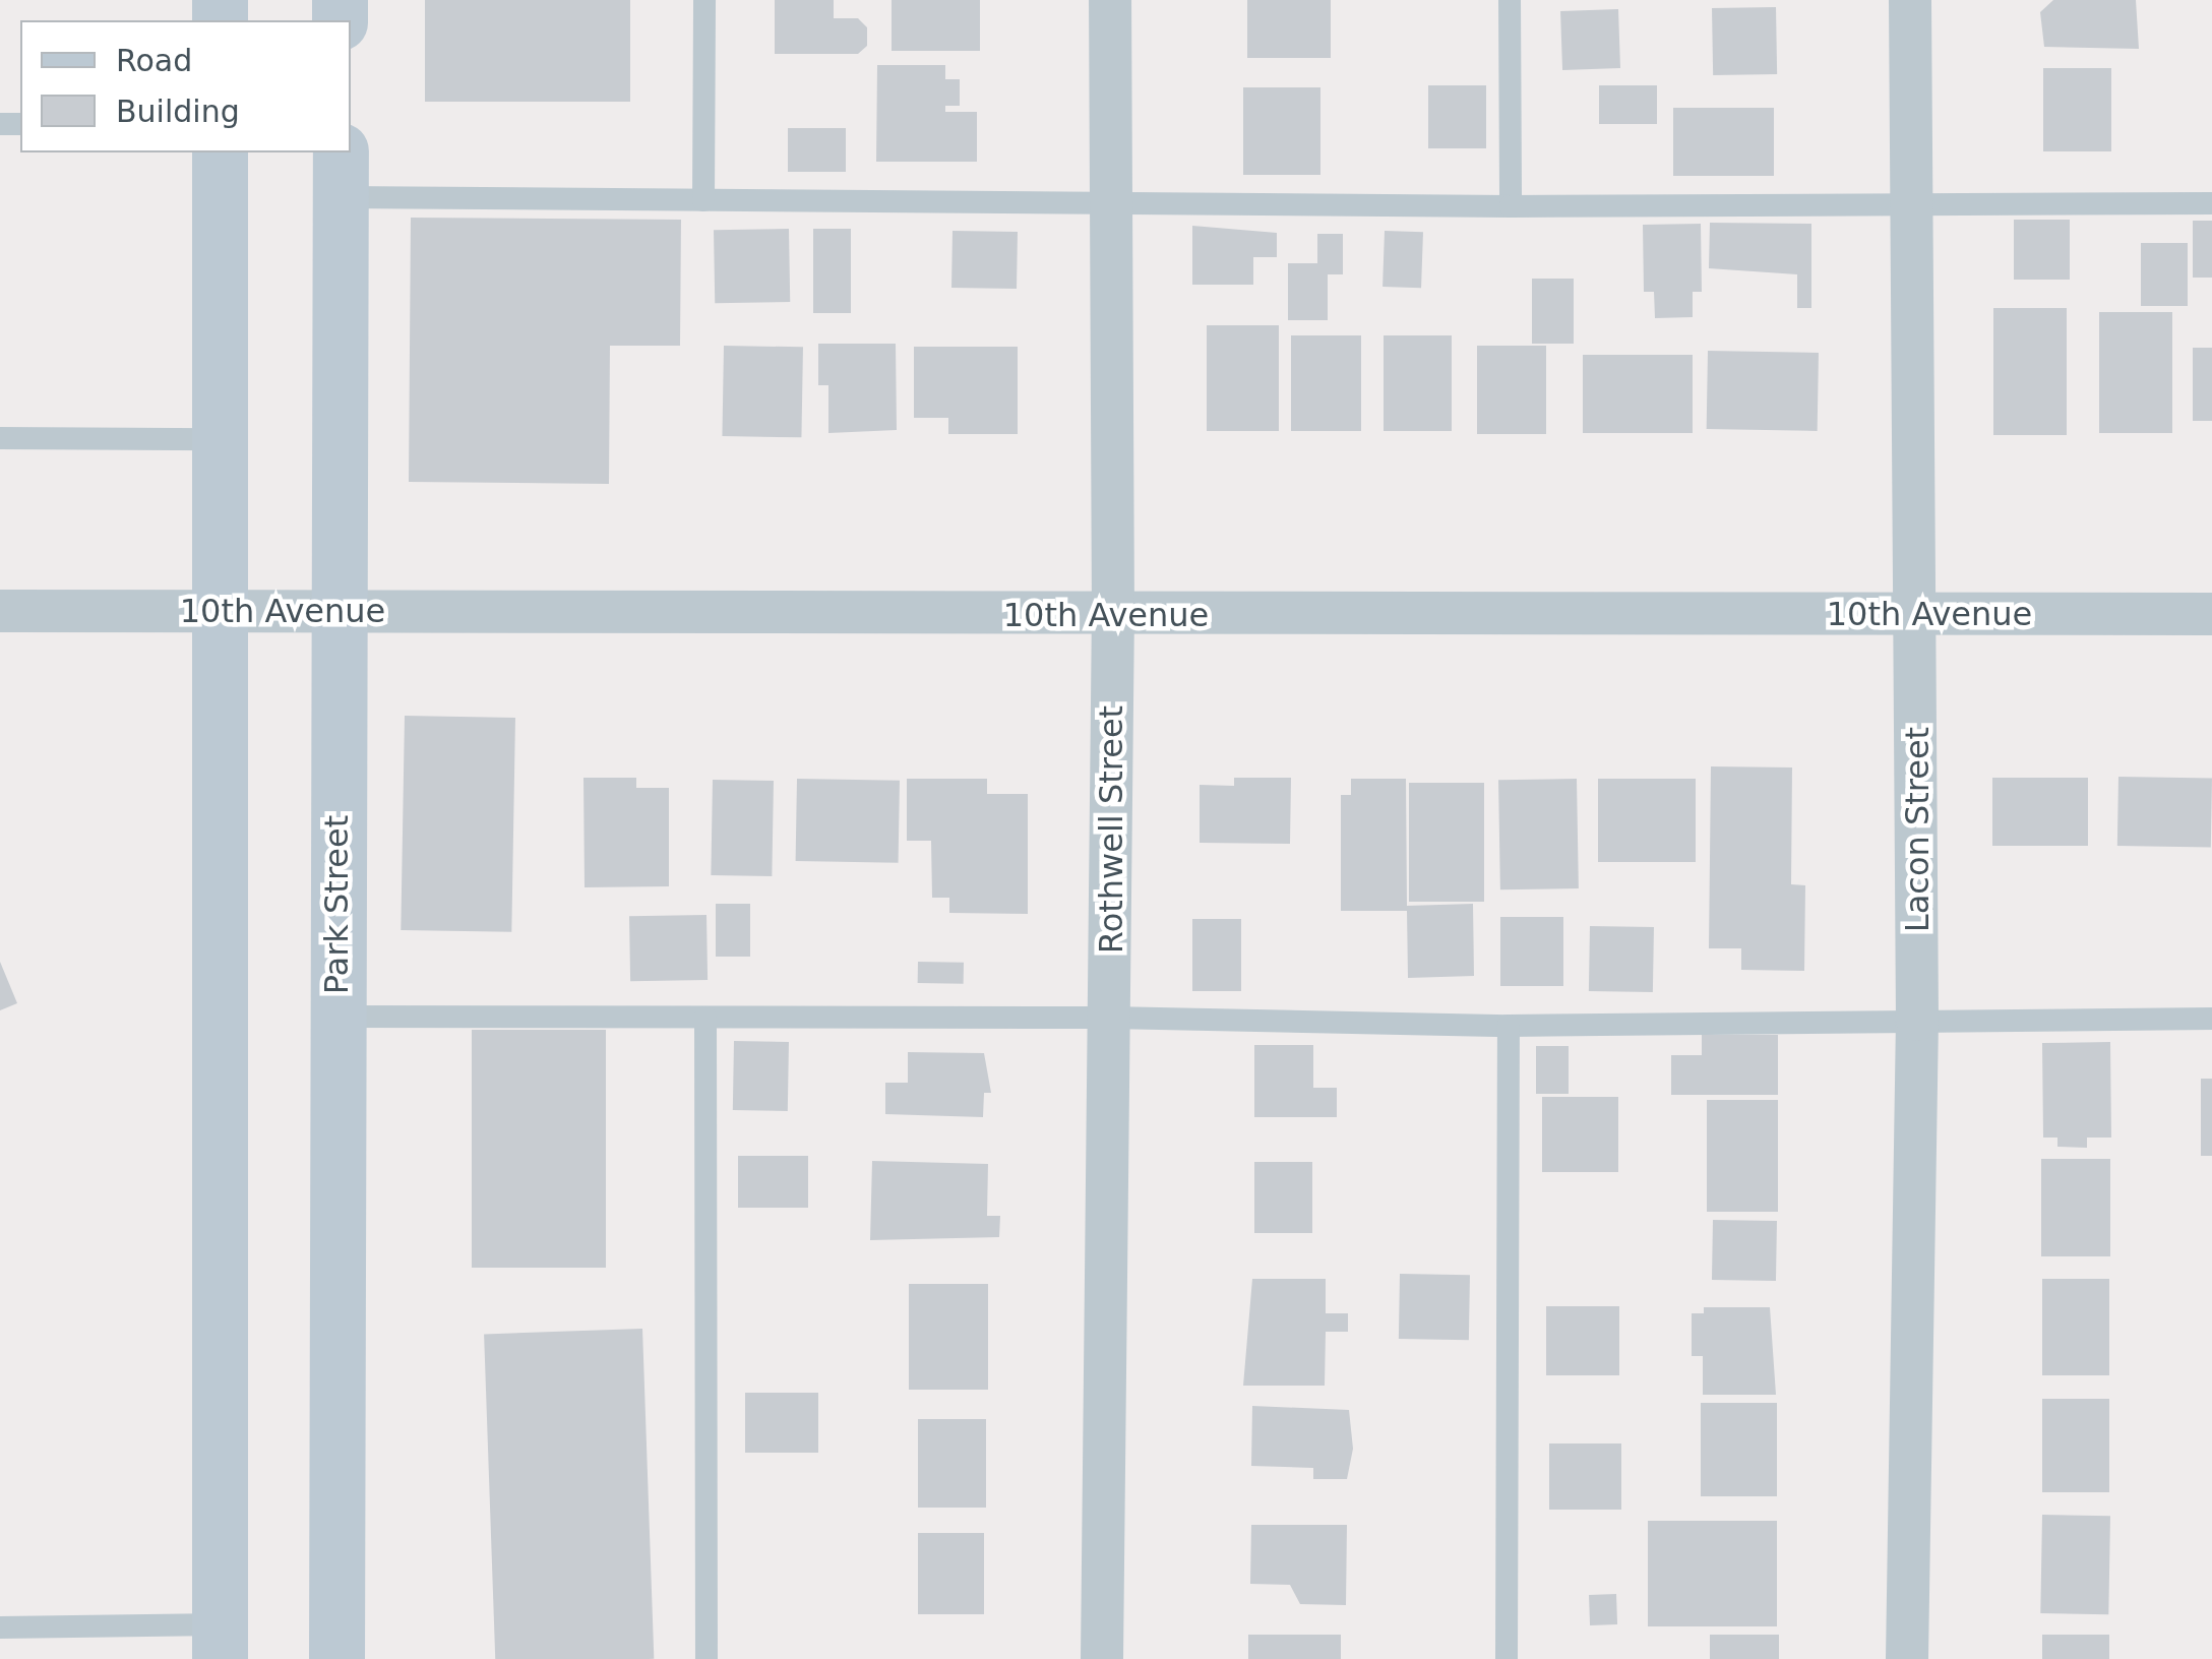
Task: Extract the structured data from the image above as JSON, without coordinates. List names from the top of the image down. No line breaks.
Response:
{"streets":{"main road":["Park Street"],"street":["10th Avenue","Rothwell Street","Lacon Street"]},"crossings":[["10th Avenue","Rothwell Street"],["10th Avenue","Lacon Street"],["10th Avenue","Park Street"]],"legend":["Road","Building"]}
